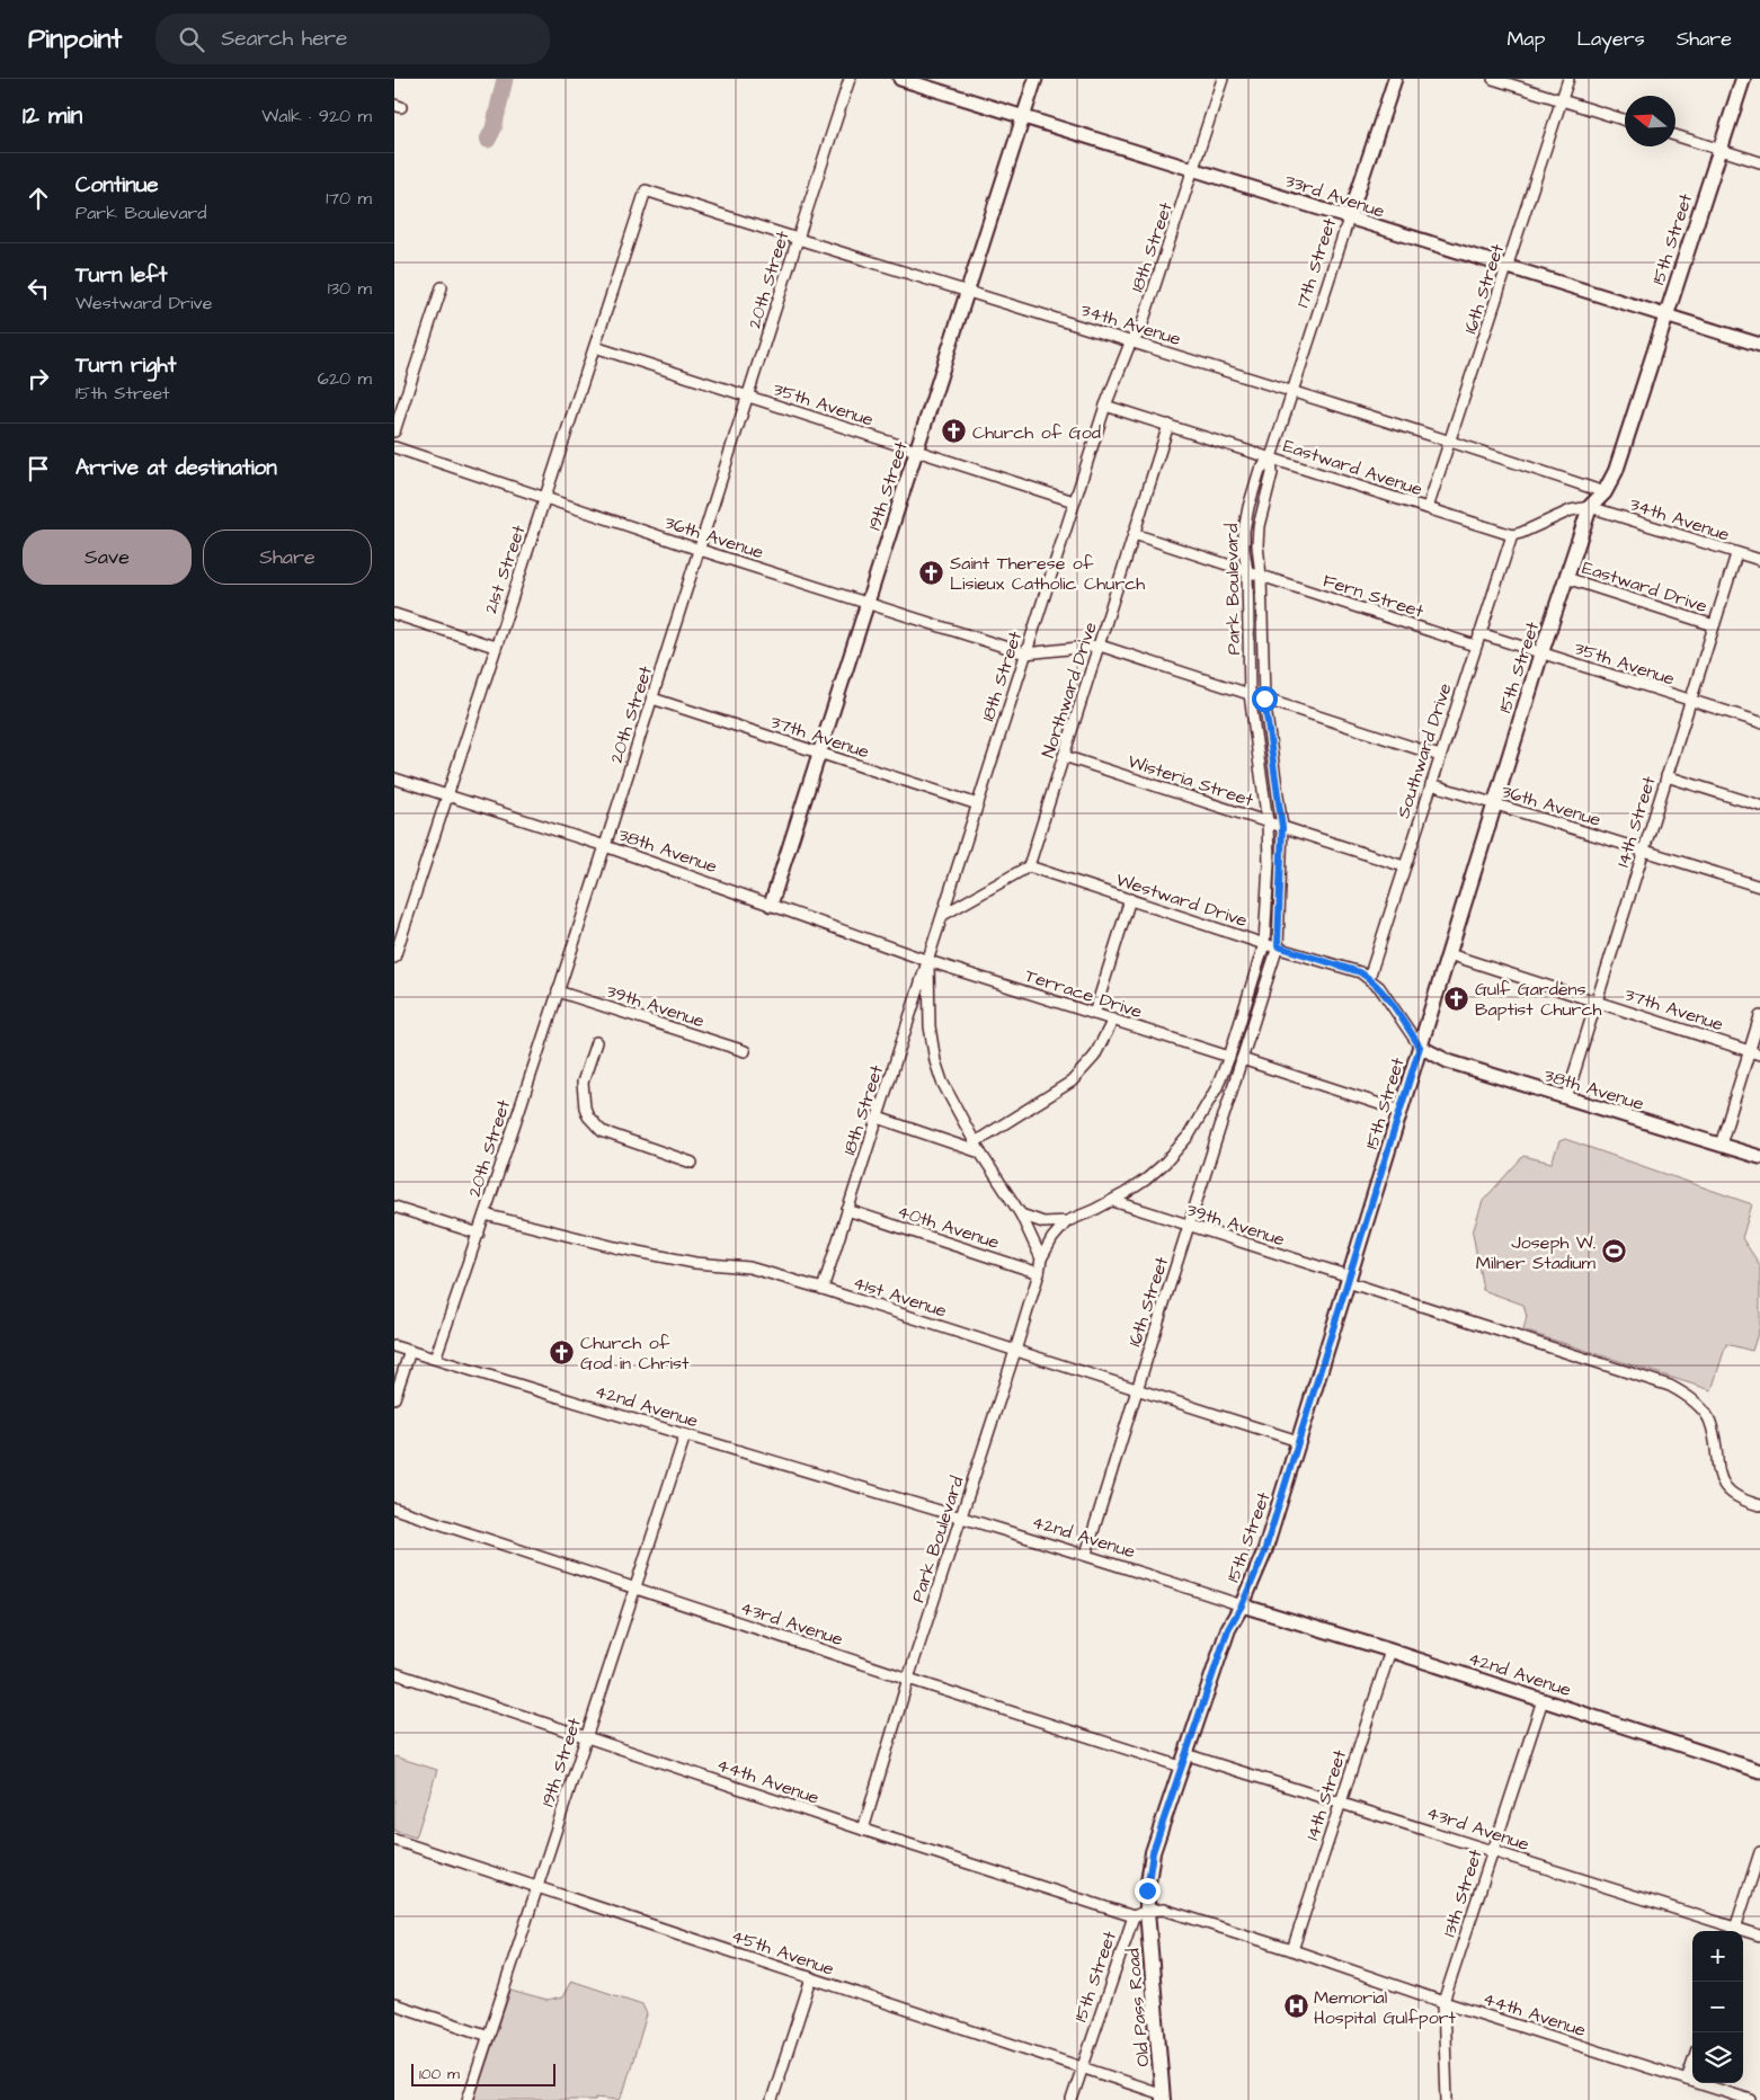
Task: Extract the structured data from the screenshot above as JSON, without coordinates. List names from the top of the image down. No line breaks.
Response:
{"streets":{"main road":["15th Street","Old Pass Road"],"street":["33rd Avenue","18th Street","17th Street","20th Street","16th Street","34th Avenue","35th Avenue","Eastward Avenue","19th Street","36th Avenue","21st Street","Eastward Drive","Park Boulevard","Fern Street","Northward Drive","37th Avenue","Southward Drive","Wisteria Street","14th Street","38th Avenue","Westward Drive","Terrace Drive","39th Avenue","40th Avenue","41st Avenue","42nd Avenue","43rd Avenue","44th Avenue","13th Street","45th Avenue"]},"crossings":[["33rd Avenue","15th Street"],["33rd Avenue","18th Street"],["33rd Avenue","17th Street"],["33rd Avenue","16th Street"],["33rd Avenue","19th Street"],["15th Street","34th Avenue"],["15th Street","35th Avenue"],["15th Street","36th Avenue"],["15th Street","Eastward Drive"],["15th Street","37th Avenue"],["15th Street","38th Avenue"],["15th Street","Westward Drive"],["15th Street","39th Avenue"],["15th Street","41st Avenue"],["15th Street","42nd Avenue"],["15th Street","43rd Avenue"],["15th Street","44th Avenue"],["15th Street","45th Avenue"],["15th Street","Old Pass Road"],["18th Street","34th Avenue"],["18th Street","35th Avenue"],["18th Street","Eastward Avenue"],["18th Street","36th Avenue"],["18th Street","37th Avenue"],["18th Street","38th Avenue"],["18th Street","Terrace Drive"],["18th Street","40th Avenue"],["18th Street","41st Avenue"],["17th Street","34th Avenue"],["17th Street","Eastward Avenue"],["17th Street","Park Boulevard"],["20th Street","34th Avenue"],["20th Street","35th Avenue"],["20th Street","36th Avenue"],["20th Street","37th Avenue"],["20th Street","38th Avenue"],["20th Street","39th Avenue"],["20th Street","41st Avenue"],["20th Street","42nd Avenue"],["16th Street","34th Avenue"],["16th Street","Eastward Avenue"],["16th Street","Park Boulevard"],["16th Street","39th Avenue"],["16th Street","41st Avenue"],["16th Street","42nd Avenue"],["34th Avenue","19th Street"],["34th Avenue","21st Street"],["34th Avenue","14th Street"],["35th Avenue","19th Street"],["35th Avenue","21st Street"],["35th Avenue","Southward Drive"],["35th Avenue","14th Street"],["Eastward Avenue","Park Boulevard"],["Eastward Avenue","Northward Drive"],["Eastward Avenue","Southward Drive"],["19th Street","36th Avenue"],["19th Street","37th Avenue"],["19th Street","38th Avenue"],["19th Street","42nd Avenue"],["19th Street","43rd Avenue"],["19th Street","44th Avenue"],["19th Street","45th Avenue"],["36th Avenue","21st Street"],["36th Avenue","Southward Drive"],["36th Avenue","14th Street"],["21st Street","38th Avenue"],["Eastward Drive","14th Street"],["Park Boulevard","Fern Street"],["Park Boulevard","Wisteria Street"],["Park Boulevard","Westward Drive"],["Park Boulevard","Terrace Drive"],["Park Boulevard","39th Avenue"],["Park Boulevard","40th Avenue"],["Park Boulevard","41st Avenue"],["Park Boulevard","42nd Avenue"],["Park Boulevard","43rd Avenue"],["Park Boulevard","44th Avenue"],["Fern Street","Southward Drive"],["Northward Drive","Wisteria Street"],["Northward Drive","Westward Drive"],["37th Avenue","14th Street"],["Southward Drive","Wisteria Street"],["Southward Drive","Westward Drive"],["14th Street","38th Avenue"],["14th Street","42nd Avenue"],["14th Street","43rd Avenue"],["14th Street","44th Avenue"],["38th Avenue","Westward Drive"],["38th Avenue","Terrace Drive"],["42nd Avenue","13th Street"],["43rd Avenue","13th Street"],["44th Avenue","13th Street"],["44th Avenue","Old Pass Road"],["45th Avenue","Old Pass Road"]],"places":{"church":["Church of God","Saint Therese of Lisieux Catholic Church","Gulf Gardens Baptist Church","Church of God in Christ"],"sports":["Joseph W. Milner Stadium"],"hospital":["Memorial Hospital Gulfport"]},"scale_bar":"100 m","north":"left","page":{"header":"Pinpoint","search":"Search here","nav":["Map","Layers","Share"],"heading":["12 min","Walk · 920 m"],"list":[["Continue","Park Boulevard","170 m"],["Turn left","Westward Drive","130 m"],["Turn right","15th Street","620 m"],"Arrive at destination"],"buttons":["Save","Share"],"map_buttons":["+","−"],"scale":"100 m"}}
